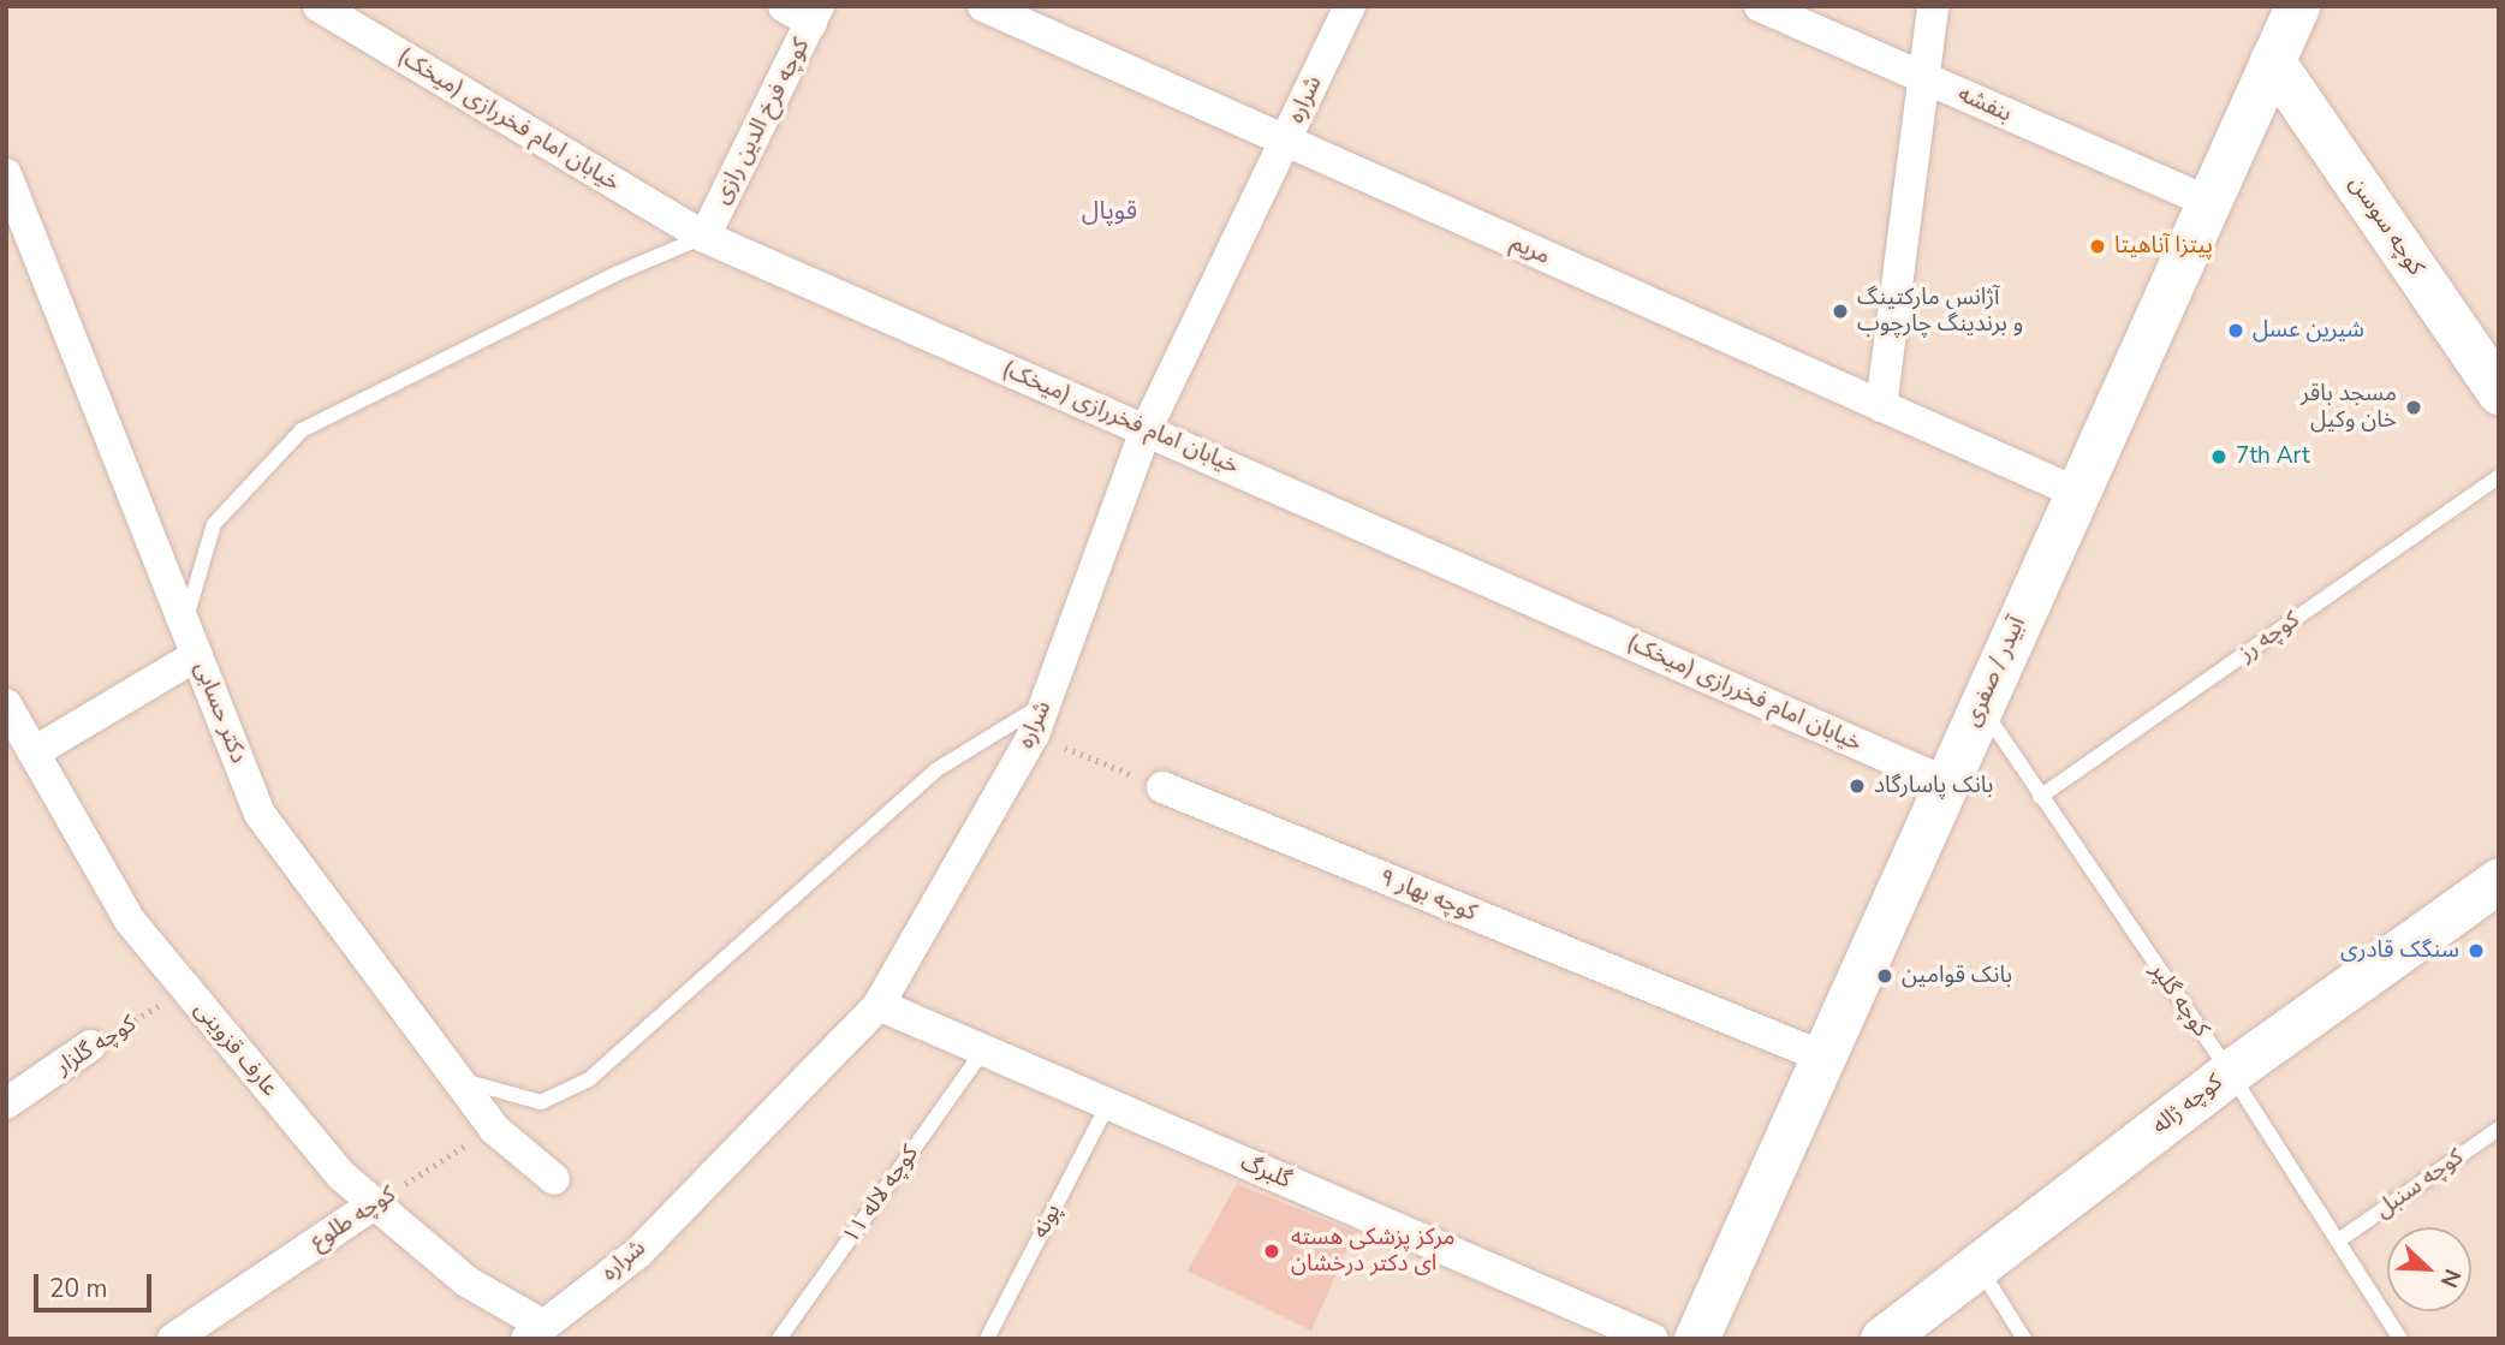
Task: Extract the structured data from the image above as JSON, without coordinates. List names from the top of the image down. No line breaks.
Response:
{"streets":{"main road":["کوچه سوسن","آبیدر / صفری","کوچه ژاله"],"street":["شراره","بنفشه","خیابان امام فخررازی (میخک)","کوچه فرخ الدین رازی","مریم","دکتر حسابی","کوچه بهار ۹","کوچه گلزار","عارف قزوینی","گلبرگ","کوچه طلوع"],"lane":["کوچه رز","کوچه گلپر","کوچه سنبل","کوچه لاله ۱۱","پونه"]},"crossings":[["شراره","خیابان امام فخررازی (میخک)"],["شراره","مریم"],["شراره","عارف قزوینی"],["شراره","گلبرگ"],["بنفشه","آبیدر / صفری"],["خیابان امام فخررازی (میخک)","کوچه فرخ الدین رازی"],["خیابان امام فخررازی (میخک)","آبیدر / صفری"],["کوچه سوسن","آبیدر / صفری"],["مریم","آبیدر / صفری"],["کوچه رز","کوچه گلپر"],["آبیدر / صفری","کوچه بهار ۹"],["آبیدر / صفری","کوچه گلپر"],["دکتر حسابی","کوچه طلوع"],["کوچه گلپر","کوچه ژاله"],["کوچه گلپر","کوچه سنبل"],["کوچه گلزار","عارف قزوینی"],["عارف قزوینی","کوچه طلوع"],["گلبرگ","کوچه لاله ۱۱"],["گلبرگ","پونه"]],"districts":["قوپال"],"places":["پیتزا آناهیتا","آژانس مارکتینگ و برندینگ چارچوب","شیرین عسل","مسجد باقر خان وکیل","7th Art","بانک پاسارگاد","سنگک قادری","بانک قوامین","مرکز پزشکی هسته ای دکتر درخشان"],"scale_bar":"20 m","north":"bottom right"}
